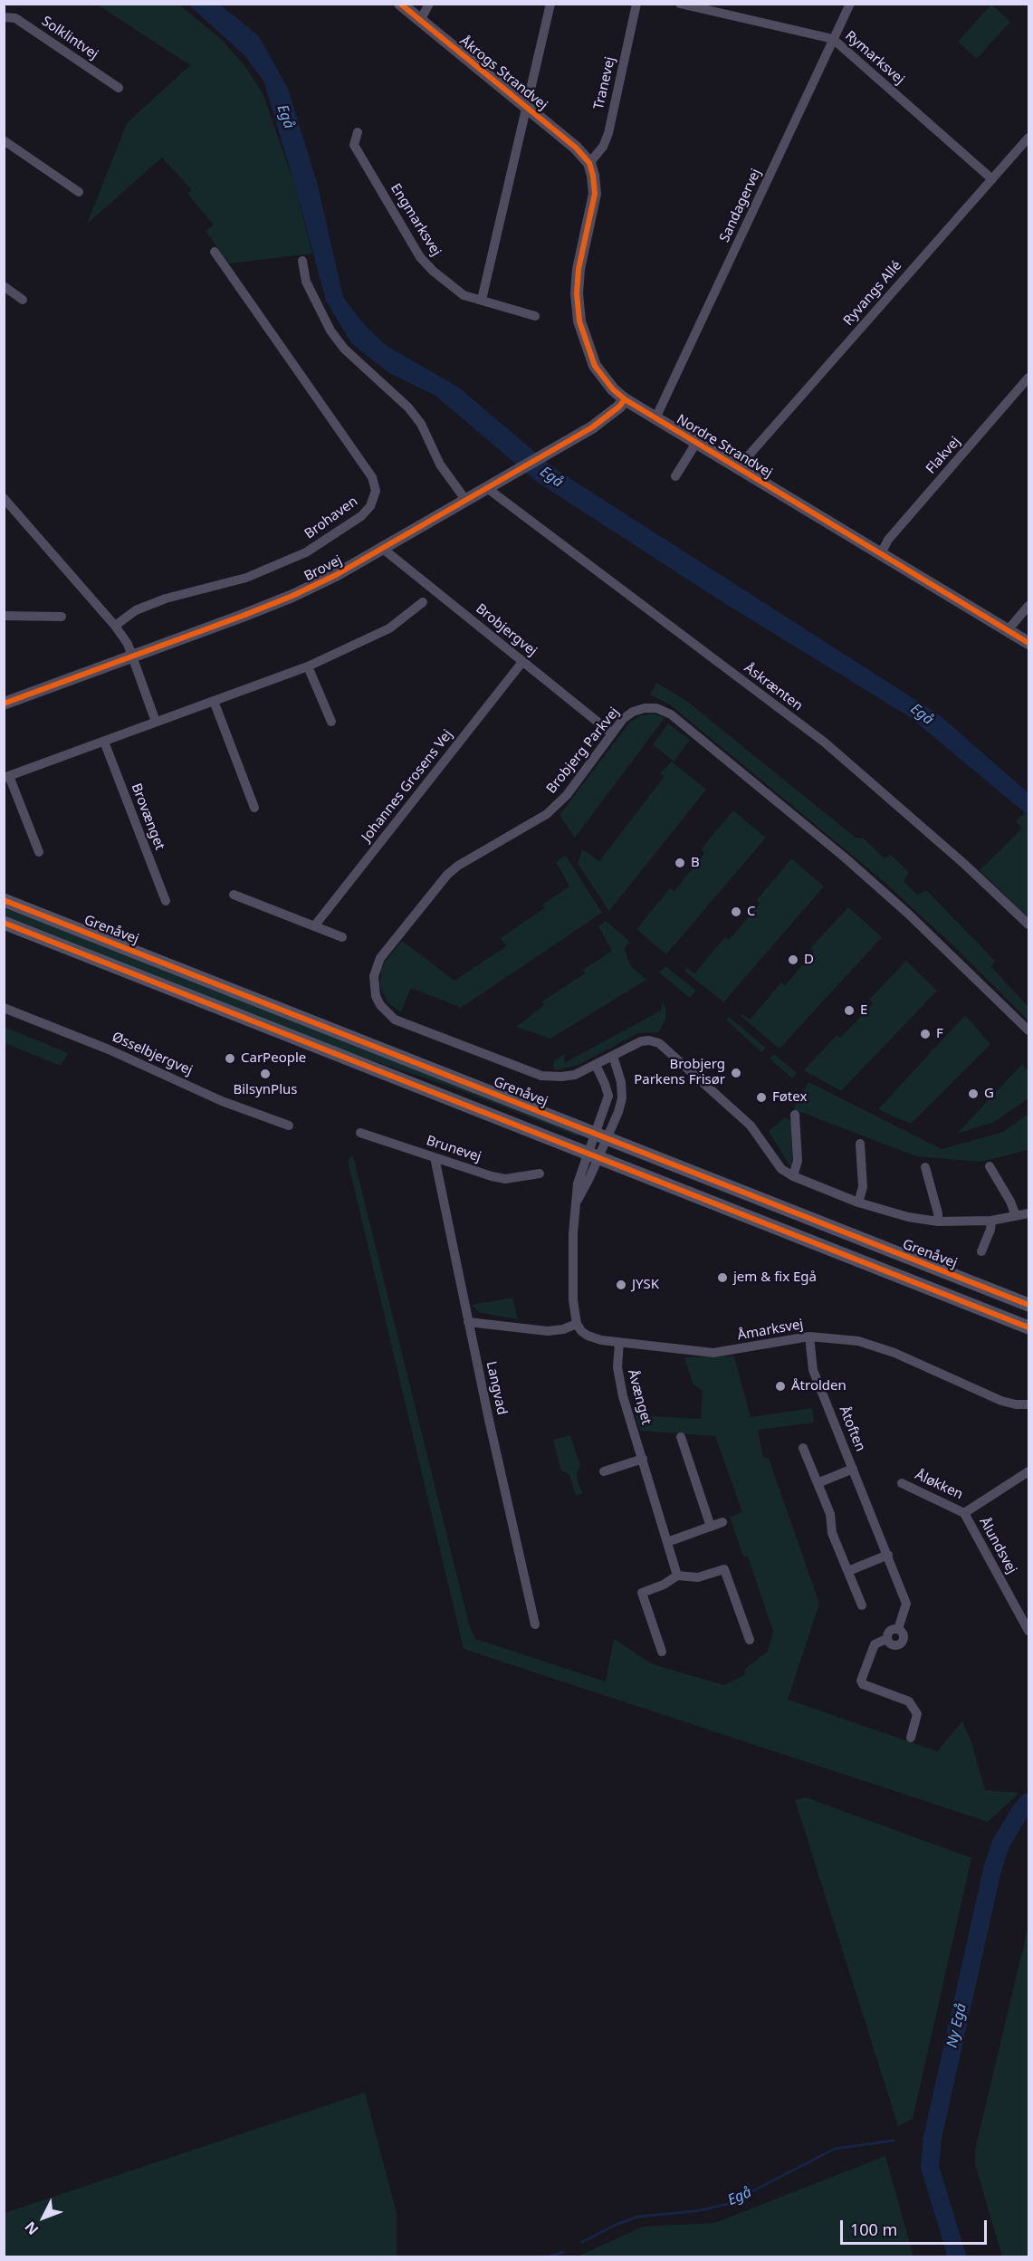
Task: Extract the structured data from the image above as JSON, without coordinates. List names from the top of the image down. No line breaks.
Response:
{"streets":{"main road":["Grenåvej"],"street":["Solklintvej","Rymarksvej","Åkrogs Strandvej","Tranevej","Sandagervej","Engmarksvej","Ryvangs Allé","Nordre Strandvej","Flakvej","Brohaven","Brovej","Brobjergvej","Åskrænten","Brobjerg Parkvej","Johannes Grosens Vej","Brovænget","Øsselbjergvej","Brunevej","Åmarksvej","Langvad","Åvænget","Åtoften","Åløkken","Ålundsvej"]},"crossings":[["Rymarksvej","Sandagervej"],["Rymarksvej","Ryvangs Allé"],["Åkrogs Strandvej","Tranevej"],["Åkrogs Strandvej","Nordre Strandvej"],["Tranevej","Nordre Strandvej"],["Sandagervej","Nordre Strandvej"],["Ryvangs Allé","Nordre Strandvej"],["Nordre Strandvej","Flakvej"],["Nordre Strandvej","Brovej"],["Brovej","Brobjergvej"],["Brovej","Åskrænten"],["Brobjergvej","Brobjerg Parkvej"],["Brobjergvej","Johannes Grosens Vej"],["Brunevej","Langvad"],["Åmarksvej","Åvænget"],["Åmarksvej","Åtoften"],["Åløkken","Ålundsvej"]],"water":["Egå","Ny Egå"],"places":["B","C","D","E","F","CarPeople","Brobjerg Parkens Frisør","BilsynPlus","G","Føtex","jem & fix Egå","JYSK","Åtrolden"],"scale_bar":"100 m","north":"bottom left"}
